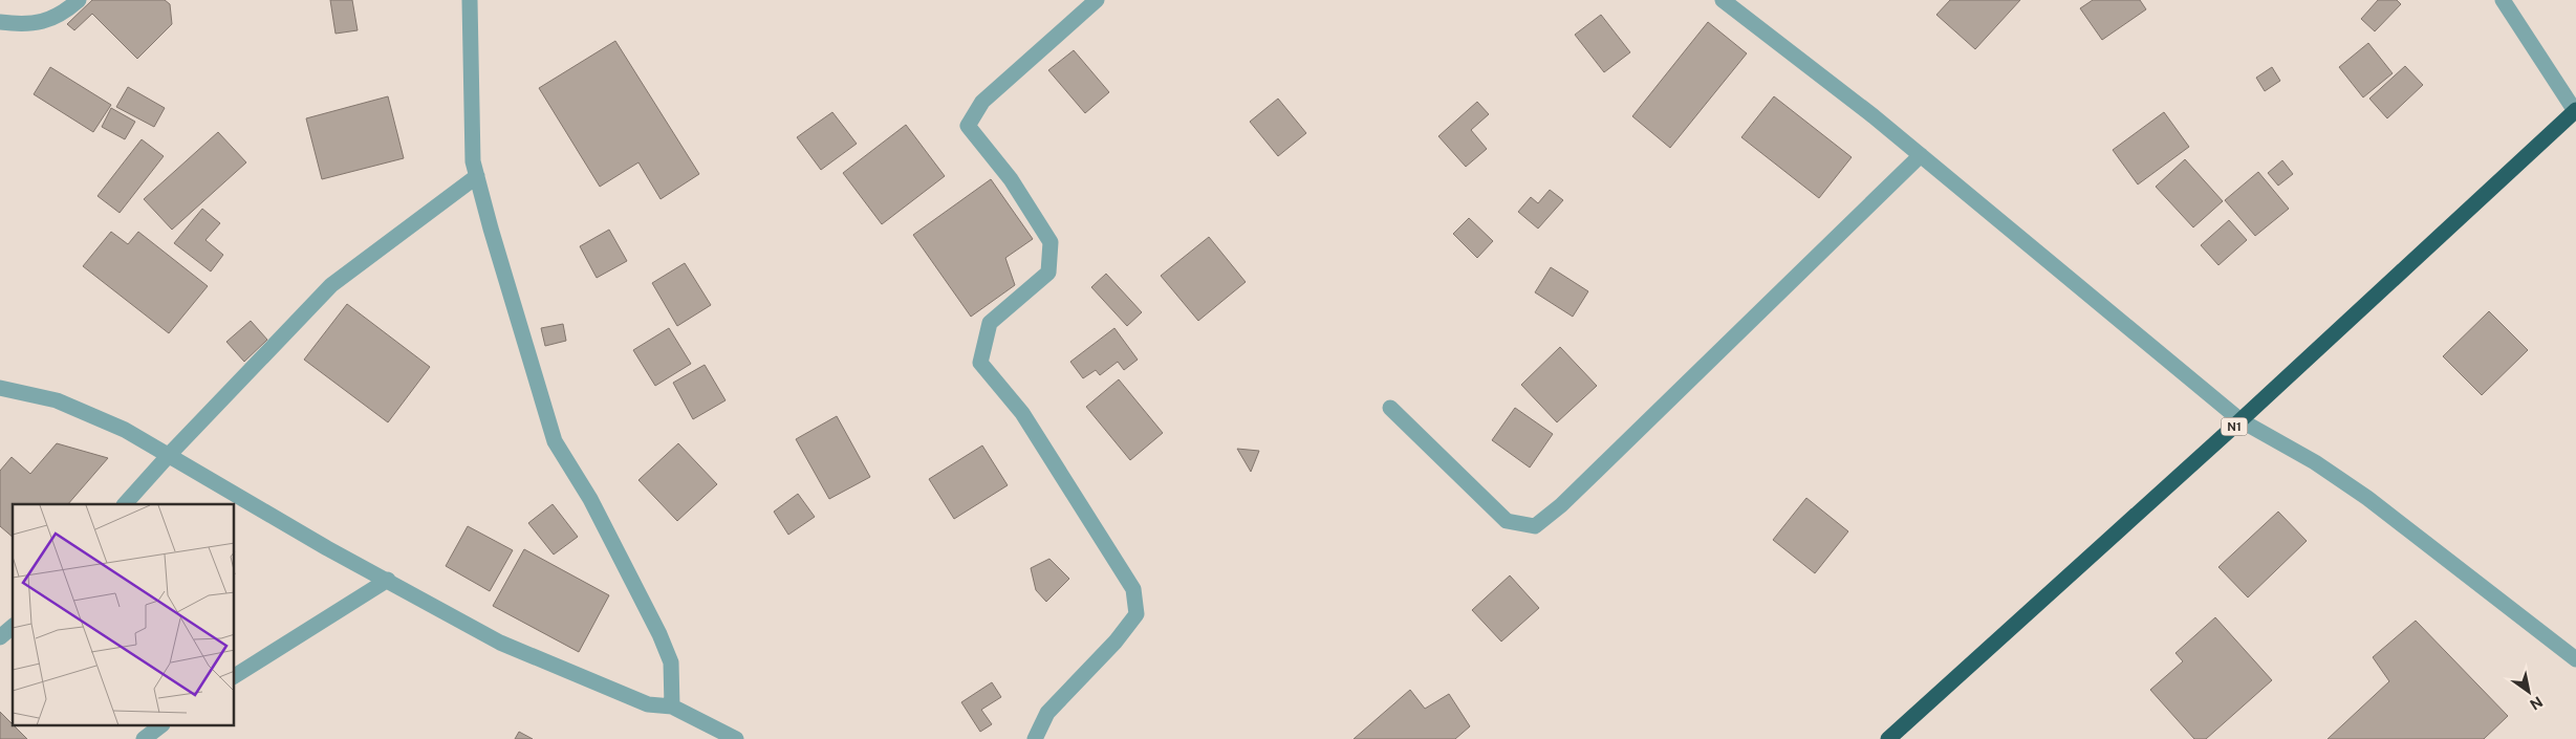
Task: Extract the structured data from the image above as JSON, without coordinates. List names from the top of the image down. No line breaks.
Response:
{"streets":{"highway":["N1"]},"north":"bottom right"}
